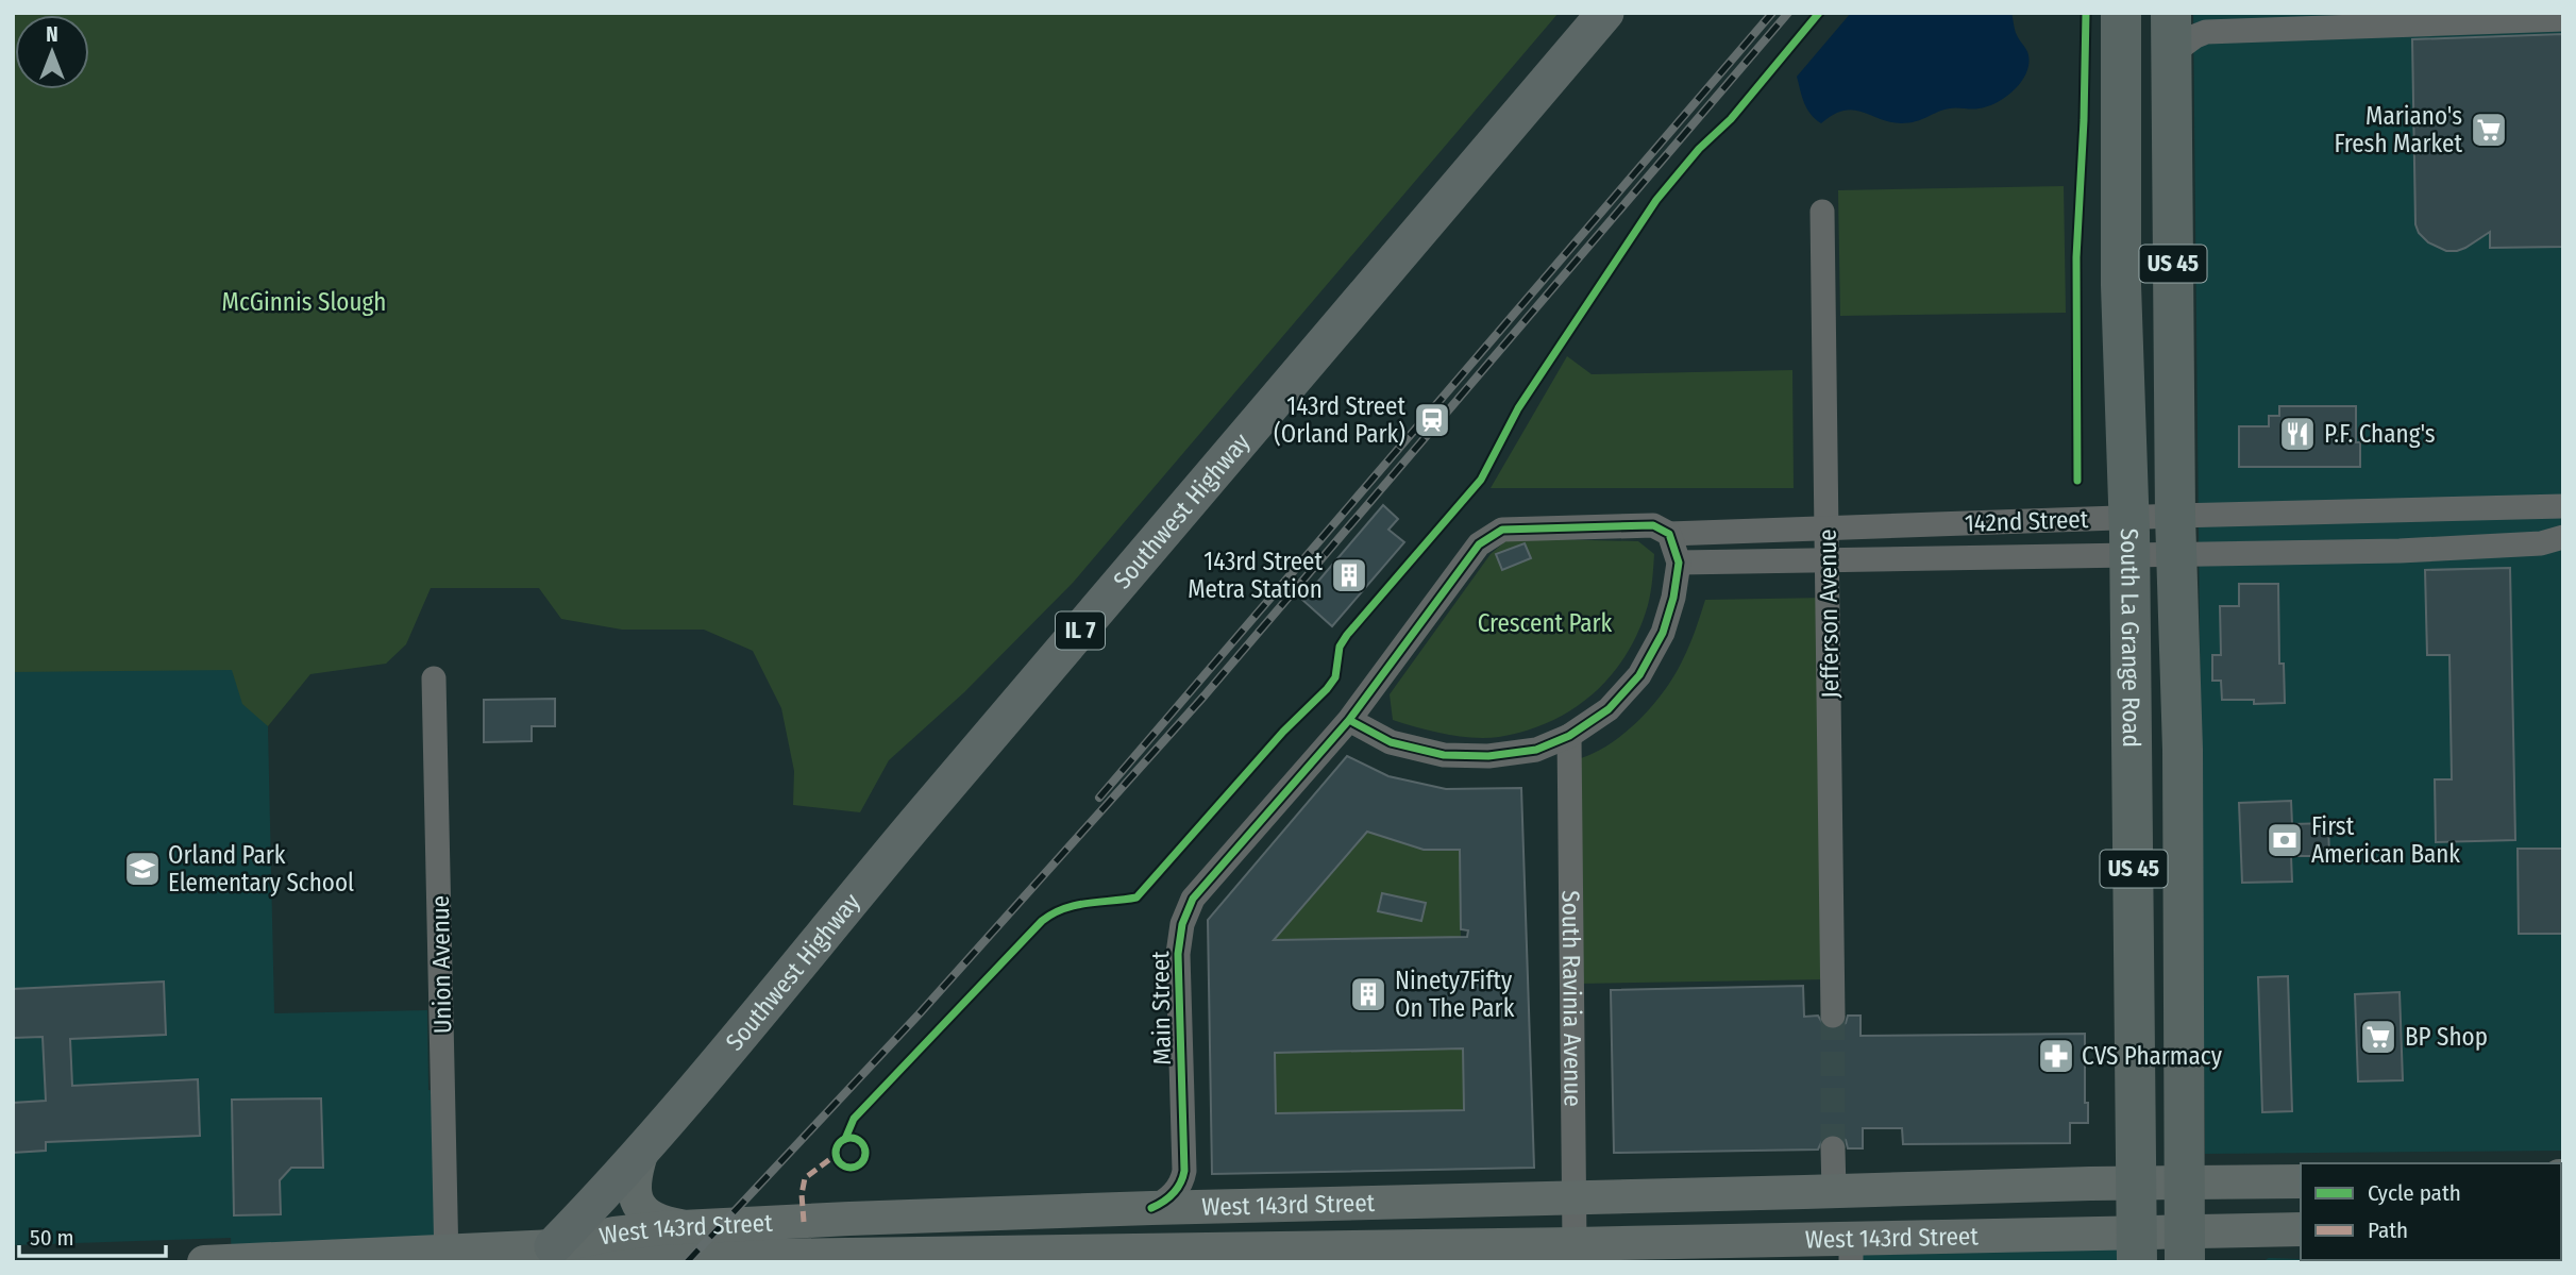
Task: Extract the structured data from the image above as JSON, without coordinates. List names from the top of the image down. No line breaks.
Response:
{"streets":{"highway":["US 45","South La Grange Road"],"main road":["Southwest Highway","IL 7","West 143rd Street"],"street":["142nd Street","Jefferson Avenue","Union Avenue","South Ravinia Avenue","Main Street"]},"crossings":[["Southwest Highway","West 143rd Street"],["142nd Street","Jefferson Avenue"],["142nd Street","South La Grange Road"],["142nd Street","Main Street"],["South La Grange Road","West 143rd Street"],["South Ravinia Avenue","West 143rd Street"],["Main Street","West 143rd Street"]],"parks":["McGinnis Slough","Crescent Park"],"places":{"supermarket":["Mariano's Fresh Market","BP Shop"],"station":["143rd Street (Orland Park)"],"restaurant":["P.F. Chang's"],"building":["143rd Street Metra Station","Ninety7Fifty On The Park"],"bank":["First American Bank"],"school or university":["Orland Park Elementary School"],"pharmacy":["CVS Pharmacy"]},"legend":["Cycle path","Path"],"scale_bar":"50 m","north":"top"}
